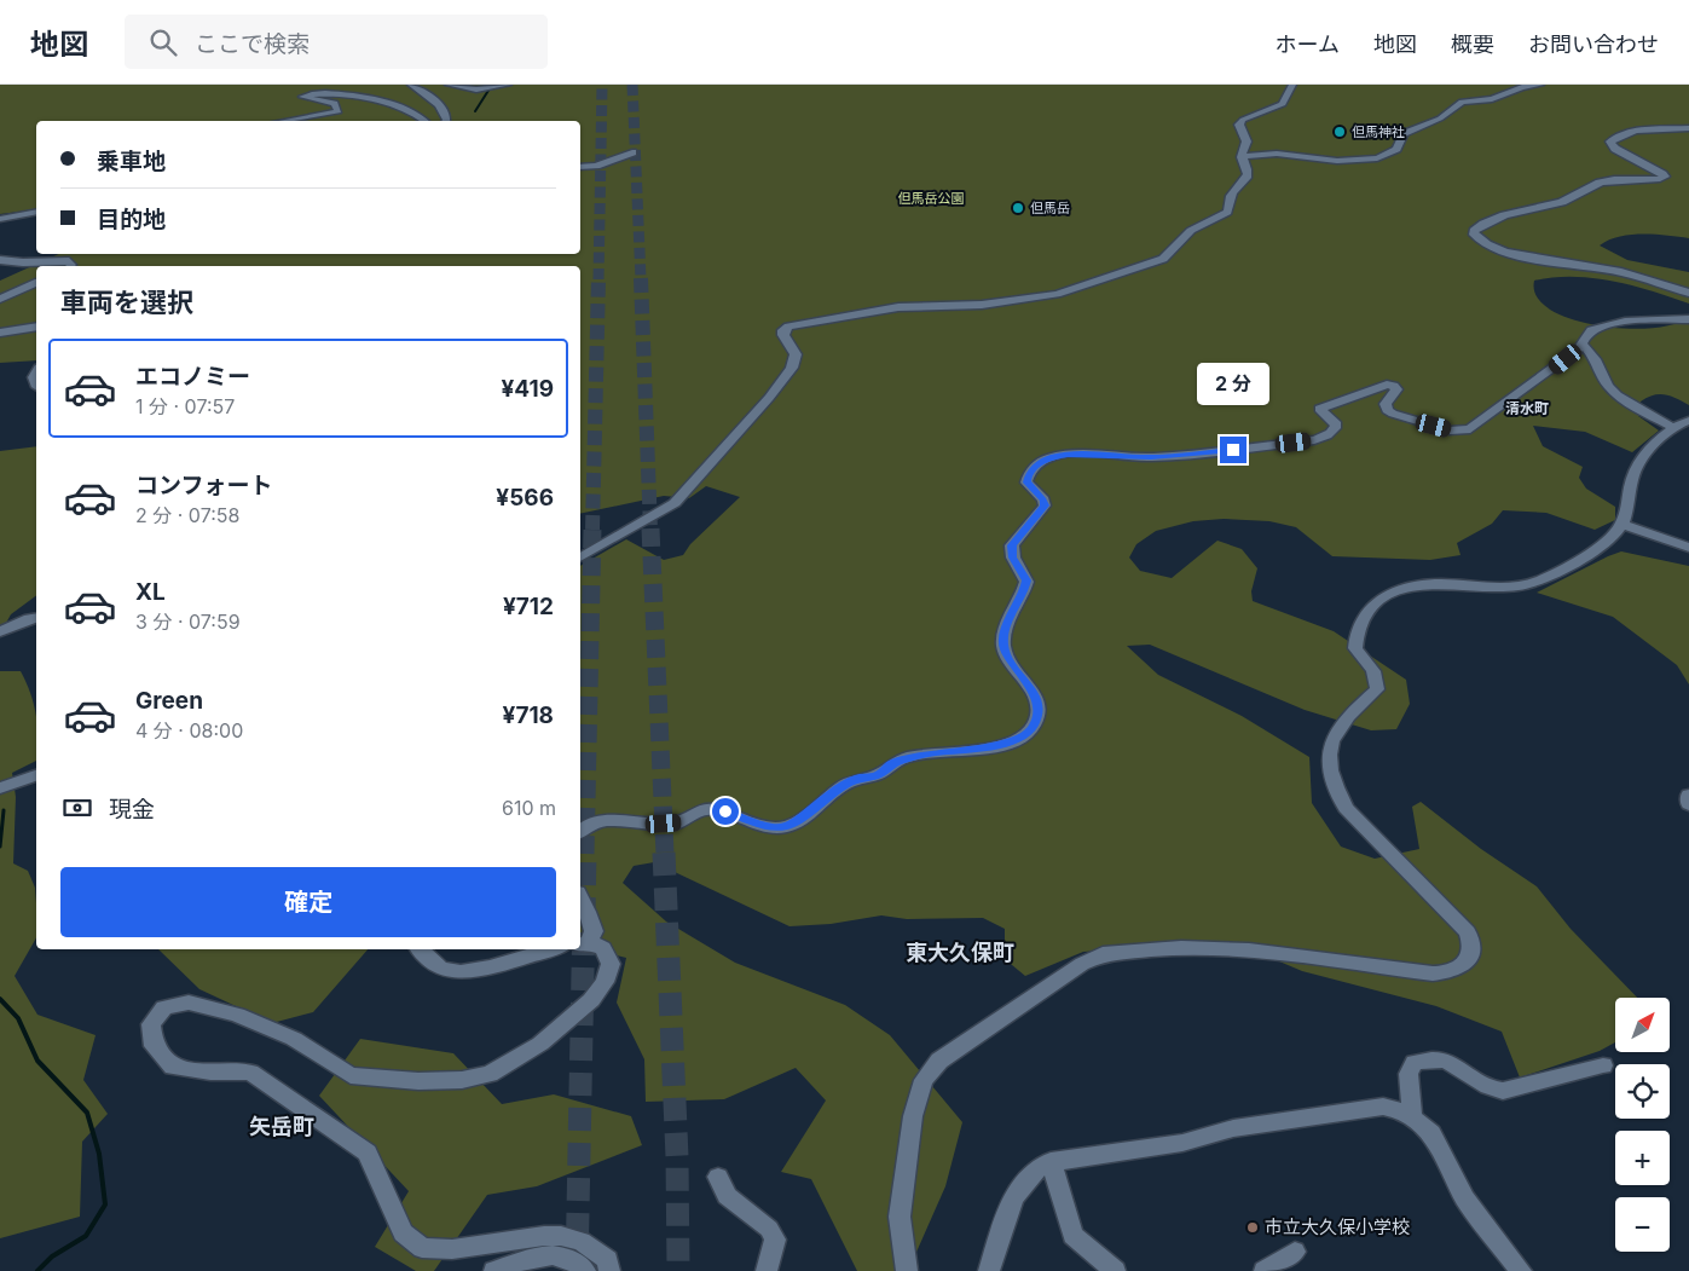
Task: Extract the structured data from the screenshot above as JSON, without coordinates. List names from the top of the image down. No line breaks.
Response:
{"districts":["清水町","東大久保町","矢岳町"],"parks":["但馬岳公園"],"places":["但馬神社","但馬岳","市立大久保小学校"],"north":"top right","page":{"header":"地図","search":"ここで検索","nav":["ホーム","地図","概要","お問い合わせ"],"banner":["乗車地","目的地"],"heading":"車両を選択","list":[{"name":"エコノミー","note":"1 分 · 07:57","value":"¥419"},{"name":"コンフォート","note":"2 分 · 07:58","value":"¥566"},{"name":"XL","note":"3 分 · 07:59","value":"¥712"},{"name":"Green","note":"4 分 · 08:00","value":"¥718"}],"bubble":"2 分","pay":["現金","610 m"],"buttons":"確定","map_buttons":["+","−"]}}
